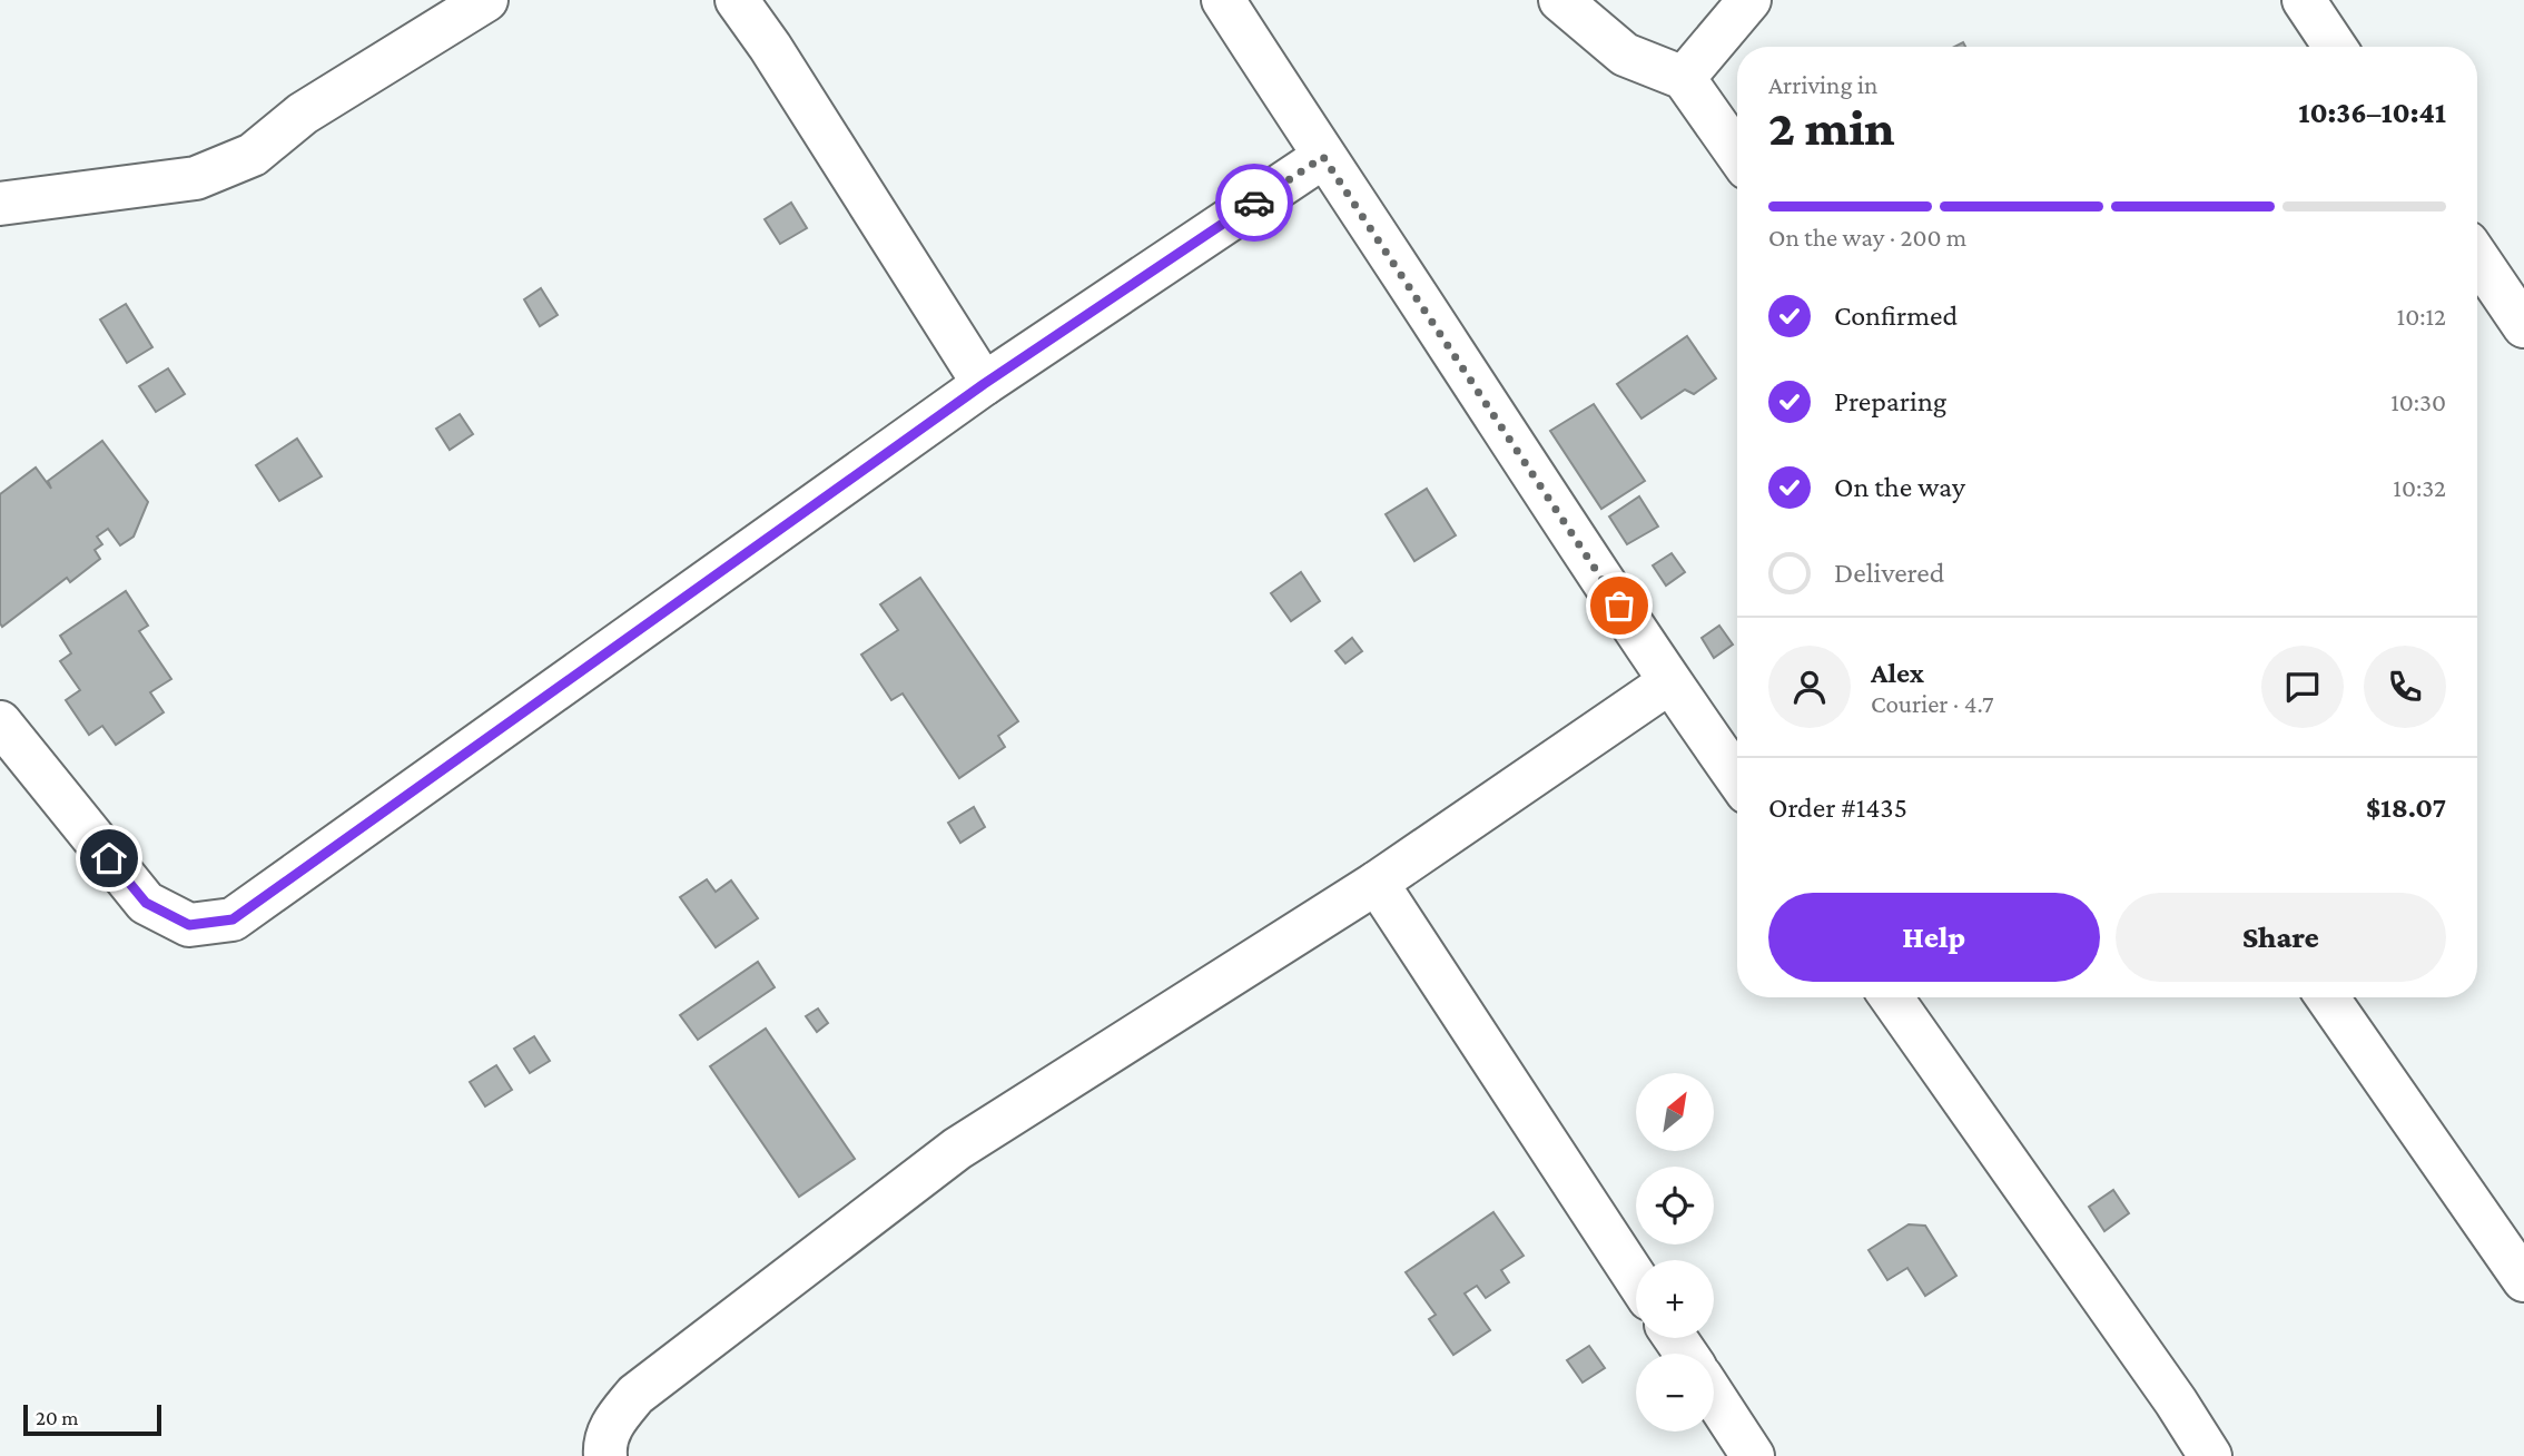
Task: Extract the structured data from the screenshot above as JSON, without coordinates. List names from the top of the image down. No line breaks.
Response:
{"scale_bar":"20 m","north":"top right","page":{"heading":["2 min","Arriving in","10:36–10:41"],"panel":["Alex","Courier · 4.7","Order #1435","$18.07"],"bar":"On the way · 200 m","list":[["Confirmed","10:12"],["Preparing","10:30"],["On the way","10:32"],"Delivered"],"buttons":["Help","Share"],"map_buttons":["+","−"],"scale":"20 m"}}
